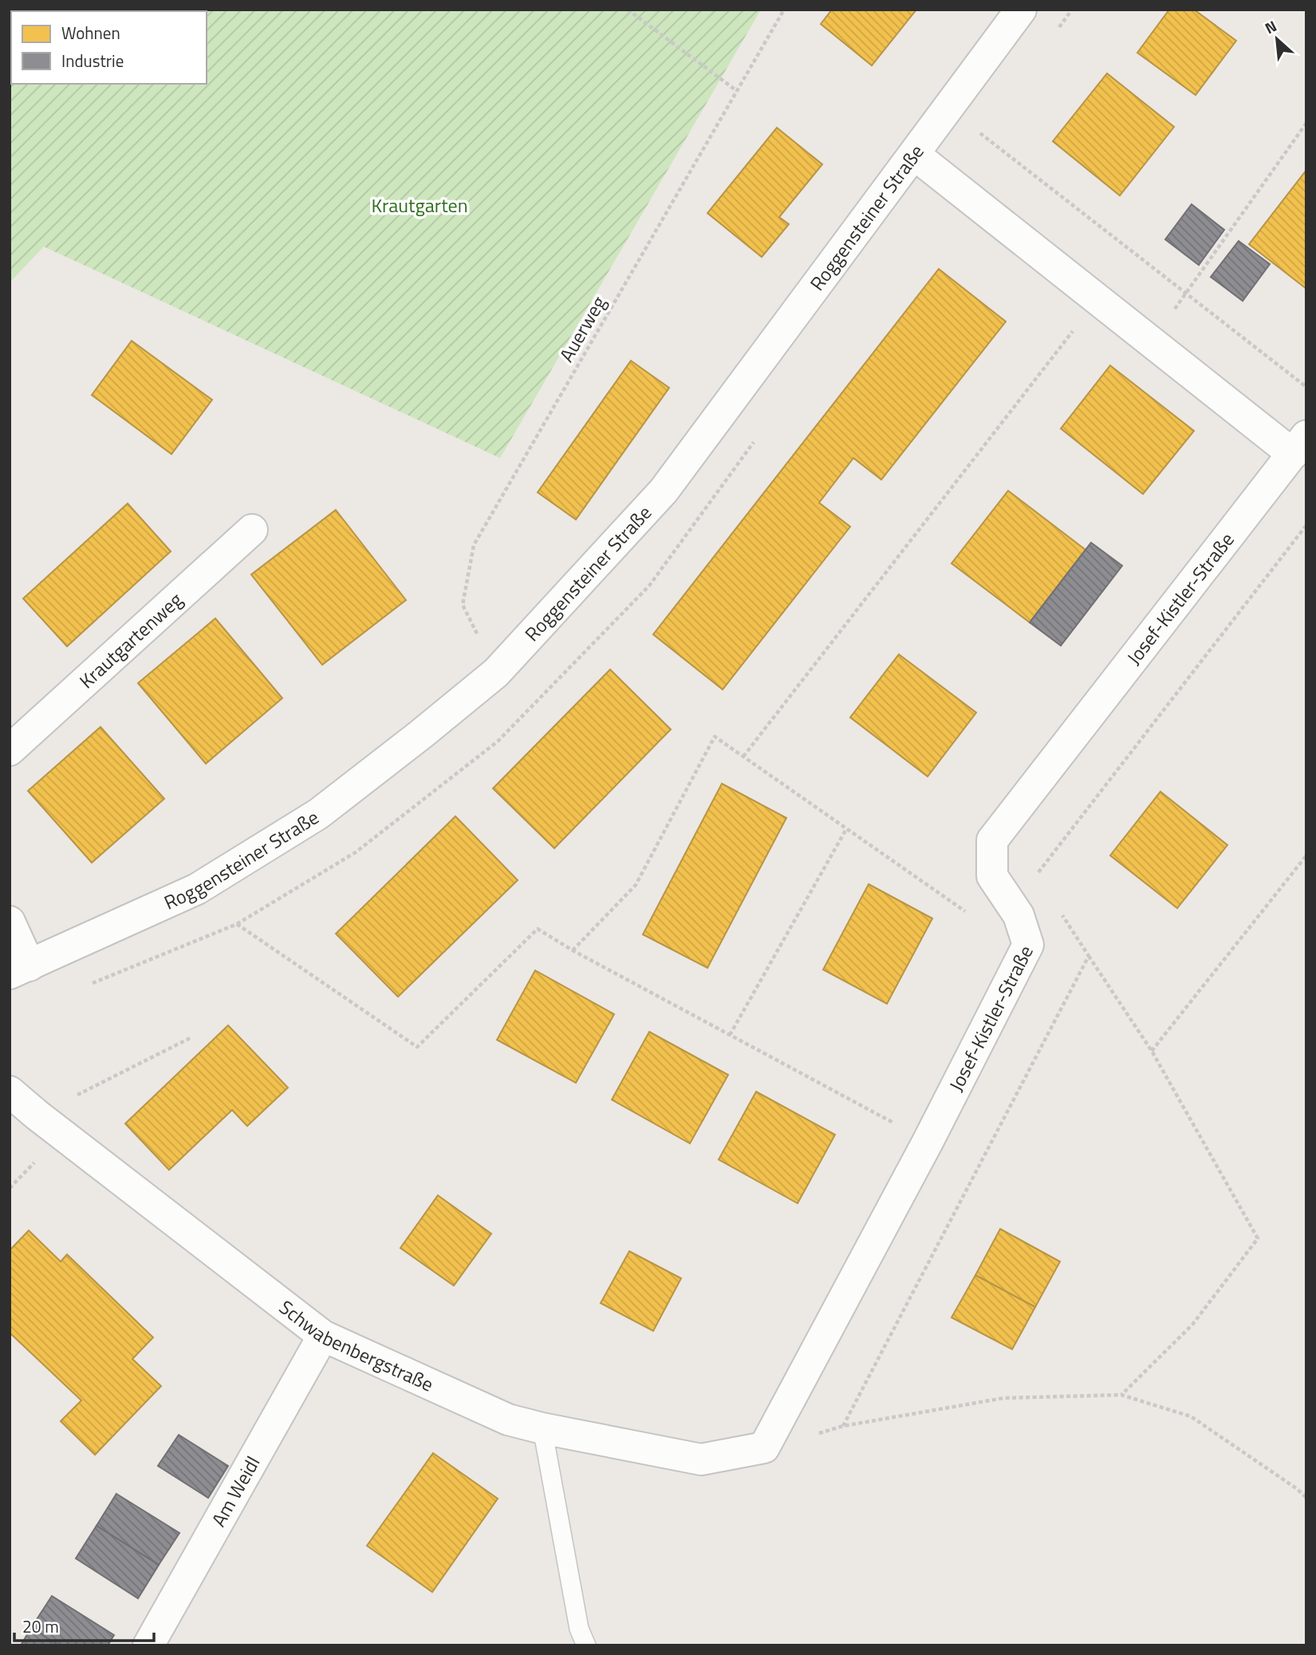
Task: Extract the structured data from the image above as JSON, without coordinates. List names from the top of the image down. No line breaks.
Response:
{"streets":{"street":["Roggensteiner Straße","Josef-Kistler-Straße","Krautgartenweg","Schwabenbergstraße","Am Weidl"],"path":["Auerweg"]},"crossings":[["Roggensteiner Straße","Auerweg"],["Roggensteiner Straße","Josef-Kistler-Straße"],["Josef-Kistler-Straße","Schwabenbergstraße"],["Schwabenbergstraße","Am Weidl"]],"parks":["Krautgarten"],"legend":["Wohnen","Industrie"],"scale_bar":"20 m","north":"top left"}
